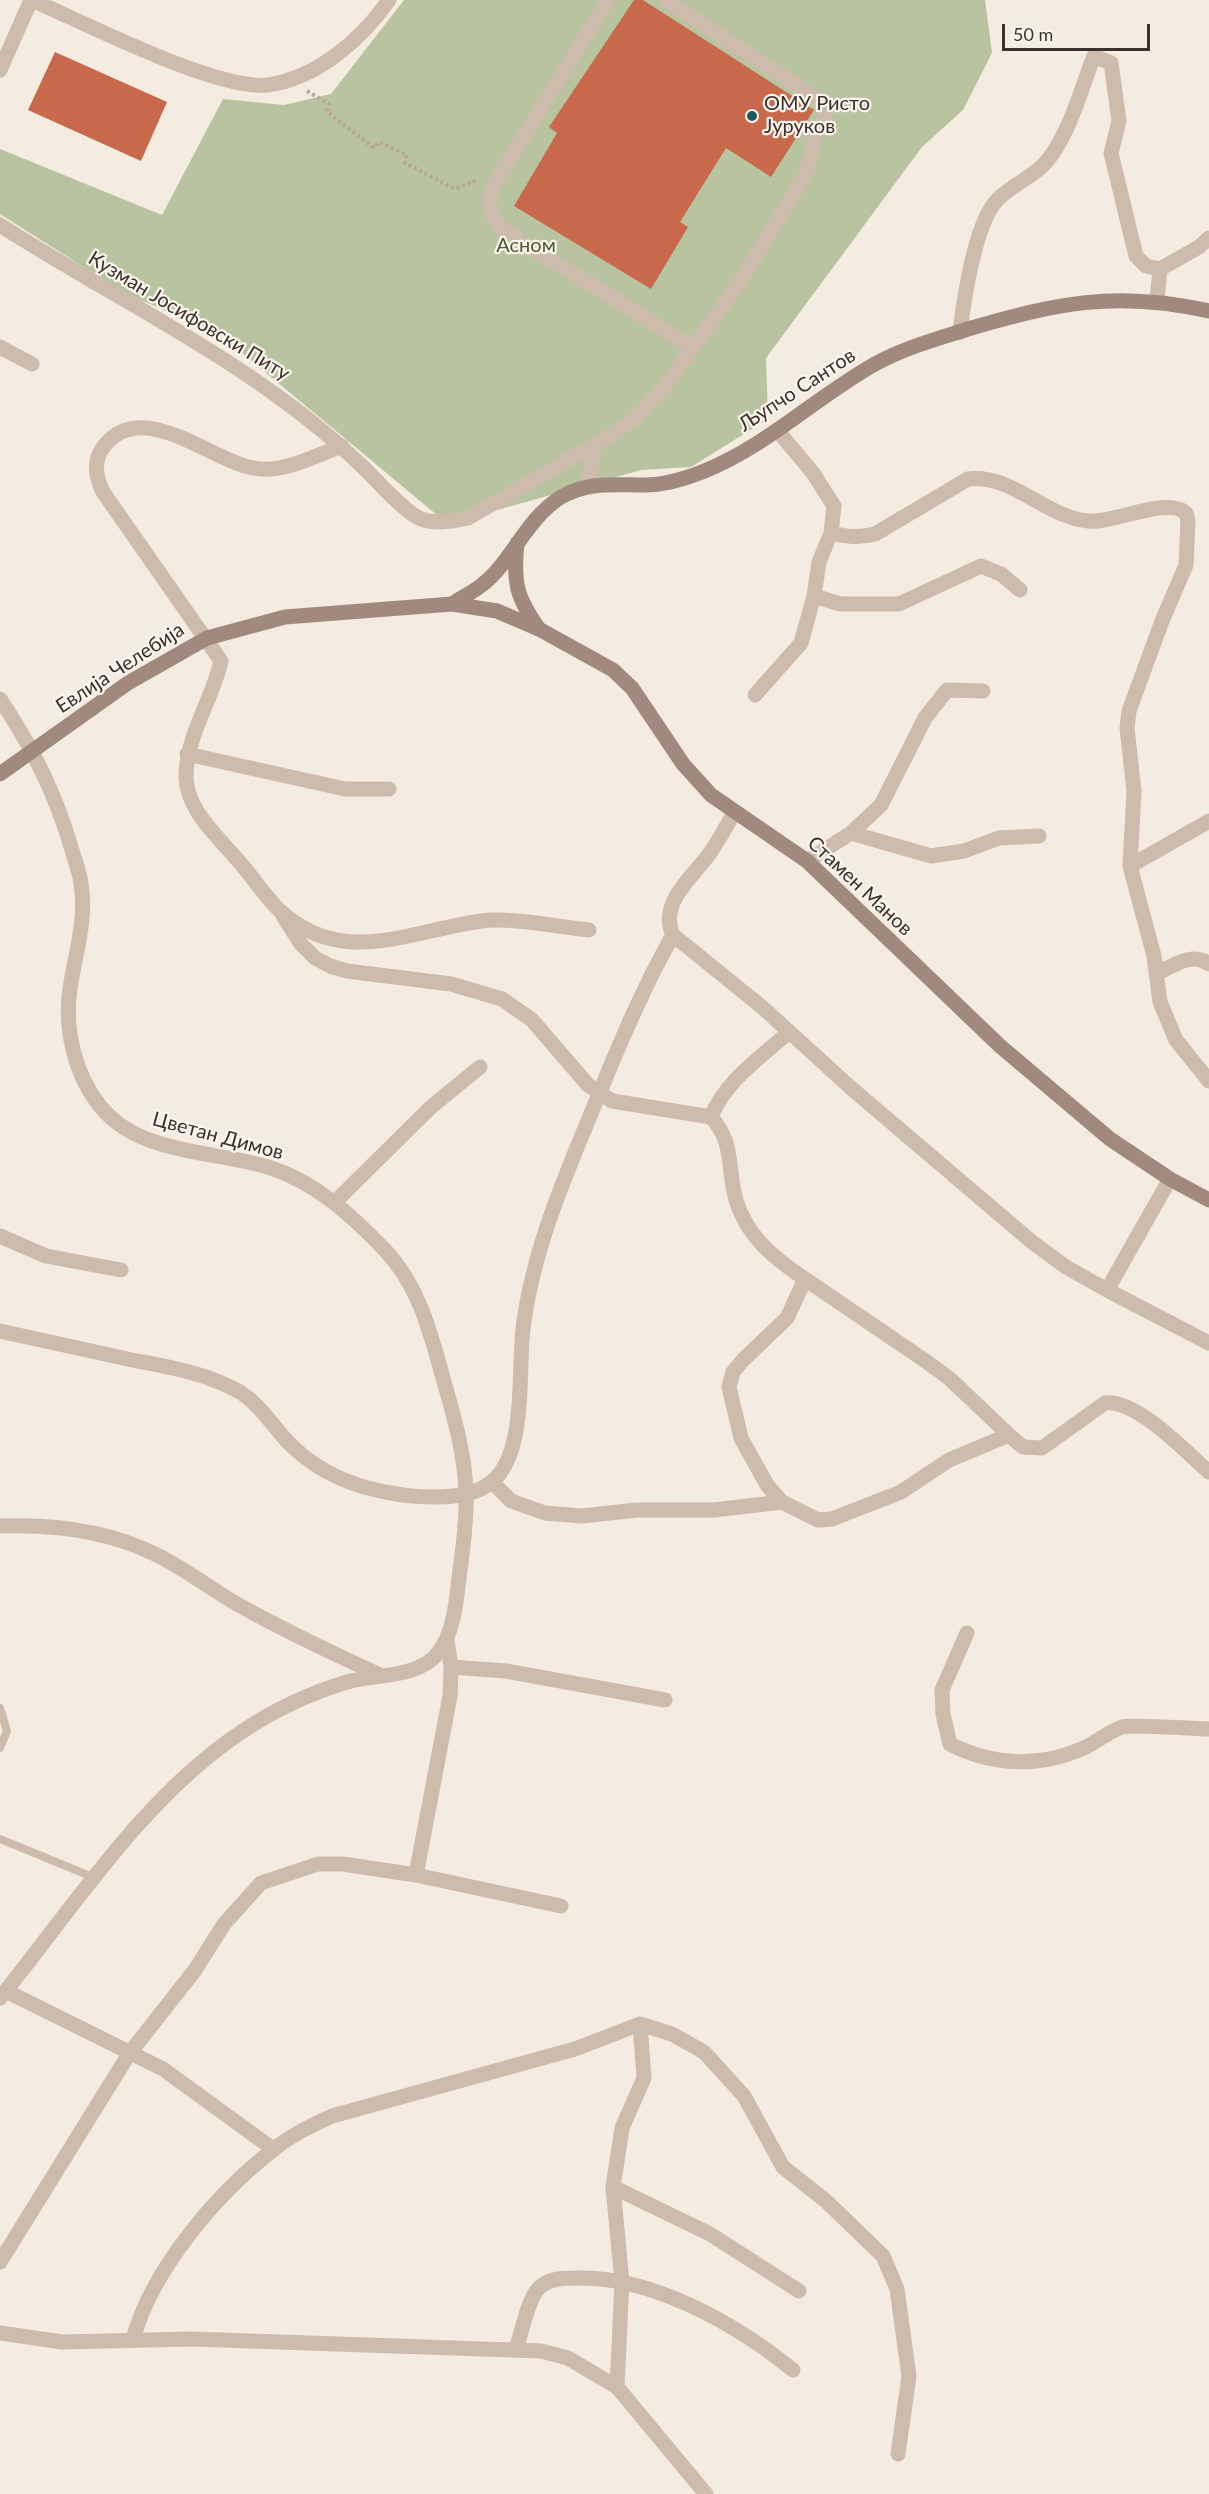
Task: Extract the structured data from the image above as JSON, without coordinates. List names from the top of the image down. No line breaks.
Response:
{"streets":{"street":["Кузман Јосифовски Питу","Љупчо Сантов","Евлија Челебија","Стамен Манов","Цветан Димов"]},"crossings":[["Љупчо Сантов","Евлија Челебија"],["Љупчо Сантов","Стамен Манов"],["Евлија Челебија","Стамен Манов"],["Евлија Челебија","Цветан Димов"]],"parks":["Асном"],"places":["ОМУ Ристо Јуруков"],"scale_bar":"50 m"}
